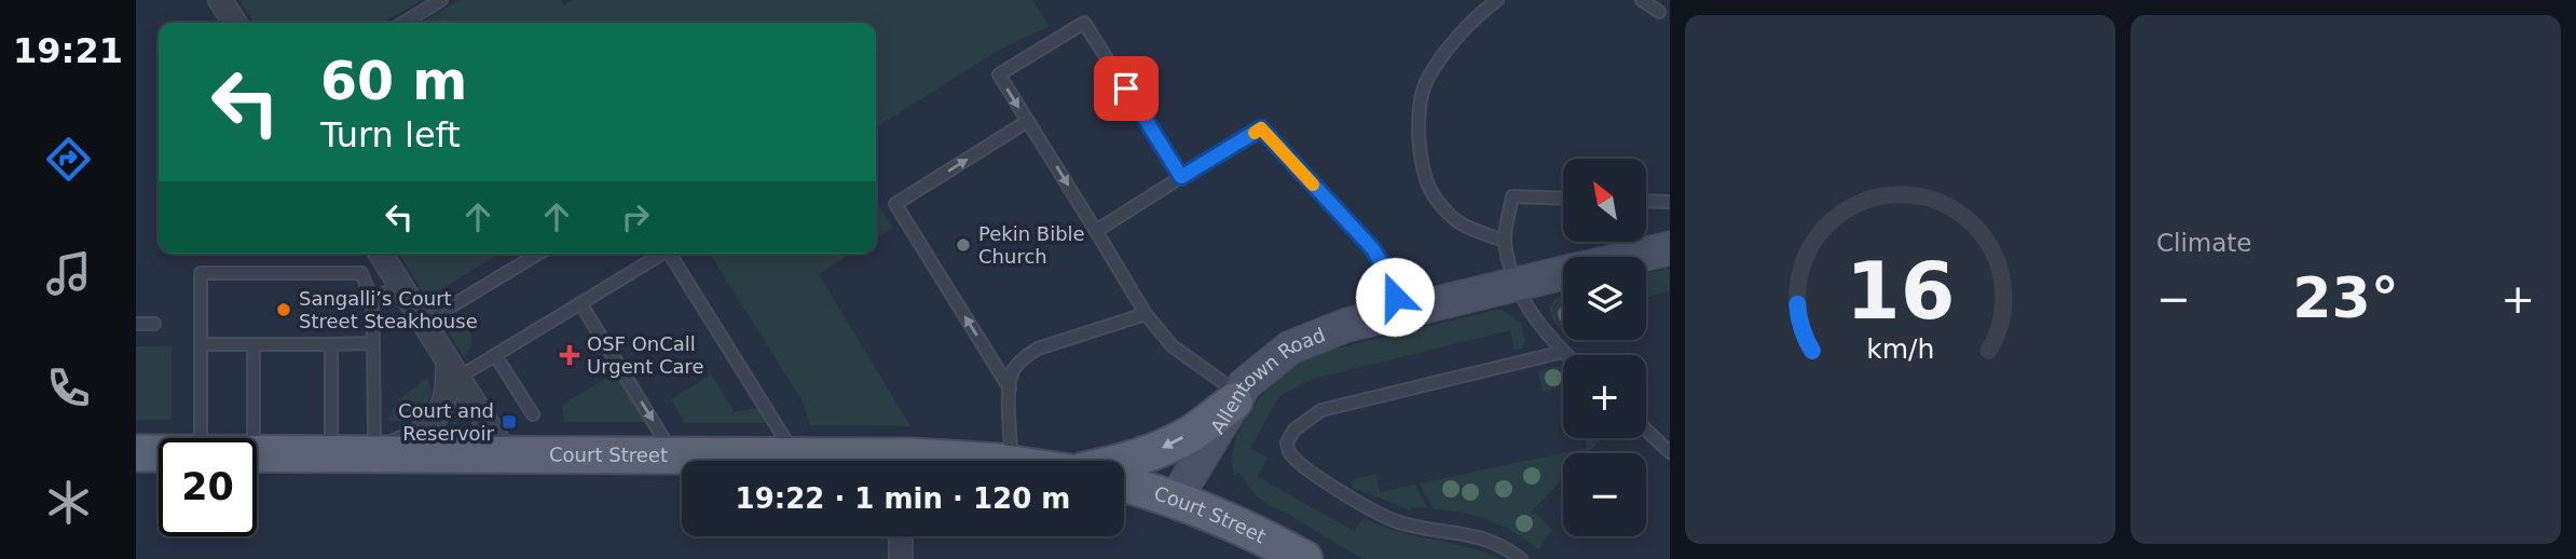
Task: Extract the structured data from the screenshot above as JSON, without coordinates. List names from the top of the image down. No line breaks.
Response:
{"streets":{"main road":["Court Street"],"street":["Allentown Road"]},"crossings":[["Allentown Road","Court Street"]],"places":{"other":["Pekin Bible Church","Sangalli’s Court Street Steakhouse"],"health":["OSF OnCall Urgent Care"],"transit":["Court and Reservoir"]},"north":"top left","page":{"tabs":"19:21","tile":"Climate","turn":["60 m","Turn left"],"map_buttons":["+","−"],"heat":["−","23°","+"],"limit":"20","trip":"19:22 · 1 min · 120 m","gauge":["16","km/h"]}}
